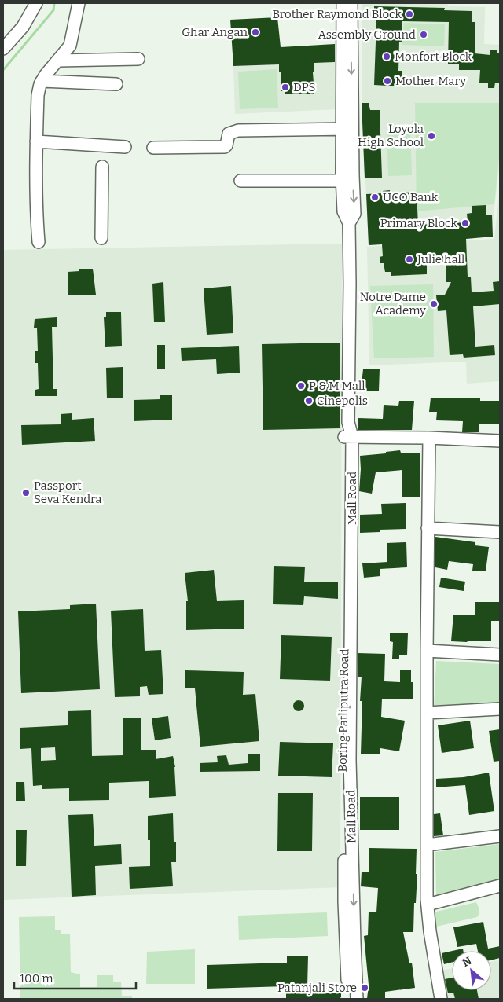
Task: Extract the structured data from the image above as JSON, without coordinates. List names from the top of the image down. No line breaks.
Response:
{"streets":{"street":["Mall Road"]},"places":["Brother Raymond Block","Ghar Angan","Assembly Ground","Monfort Block","Mother Mary","DPS","Loyola High School","UCO Bank","Primary Block","Julie hall","Notre Dame Academy","P & M Mall","Cinepolis","Passport Seva Kendra","Patanjali Store"],"scale_bar":"100 m","north":"top left"}
